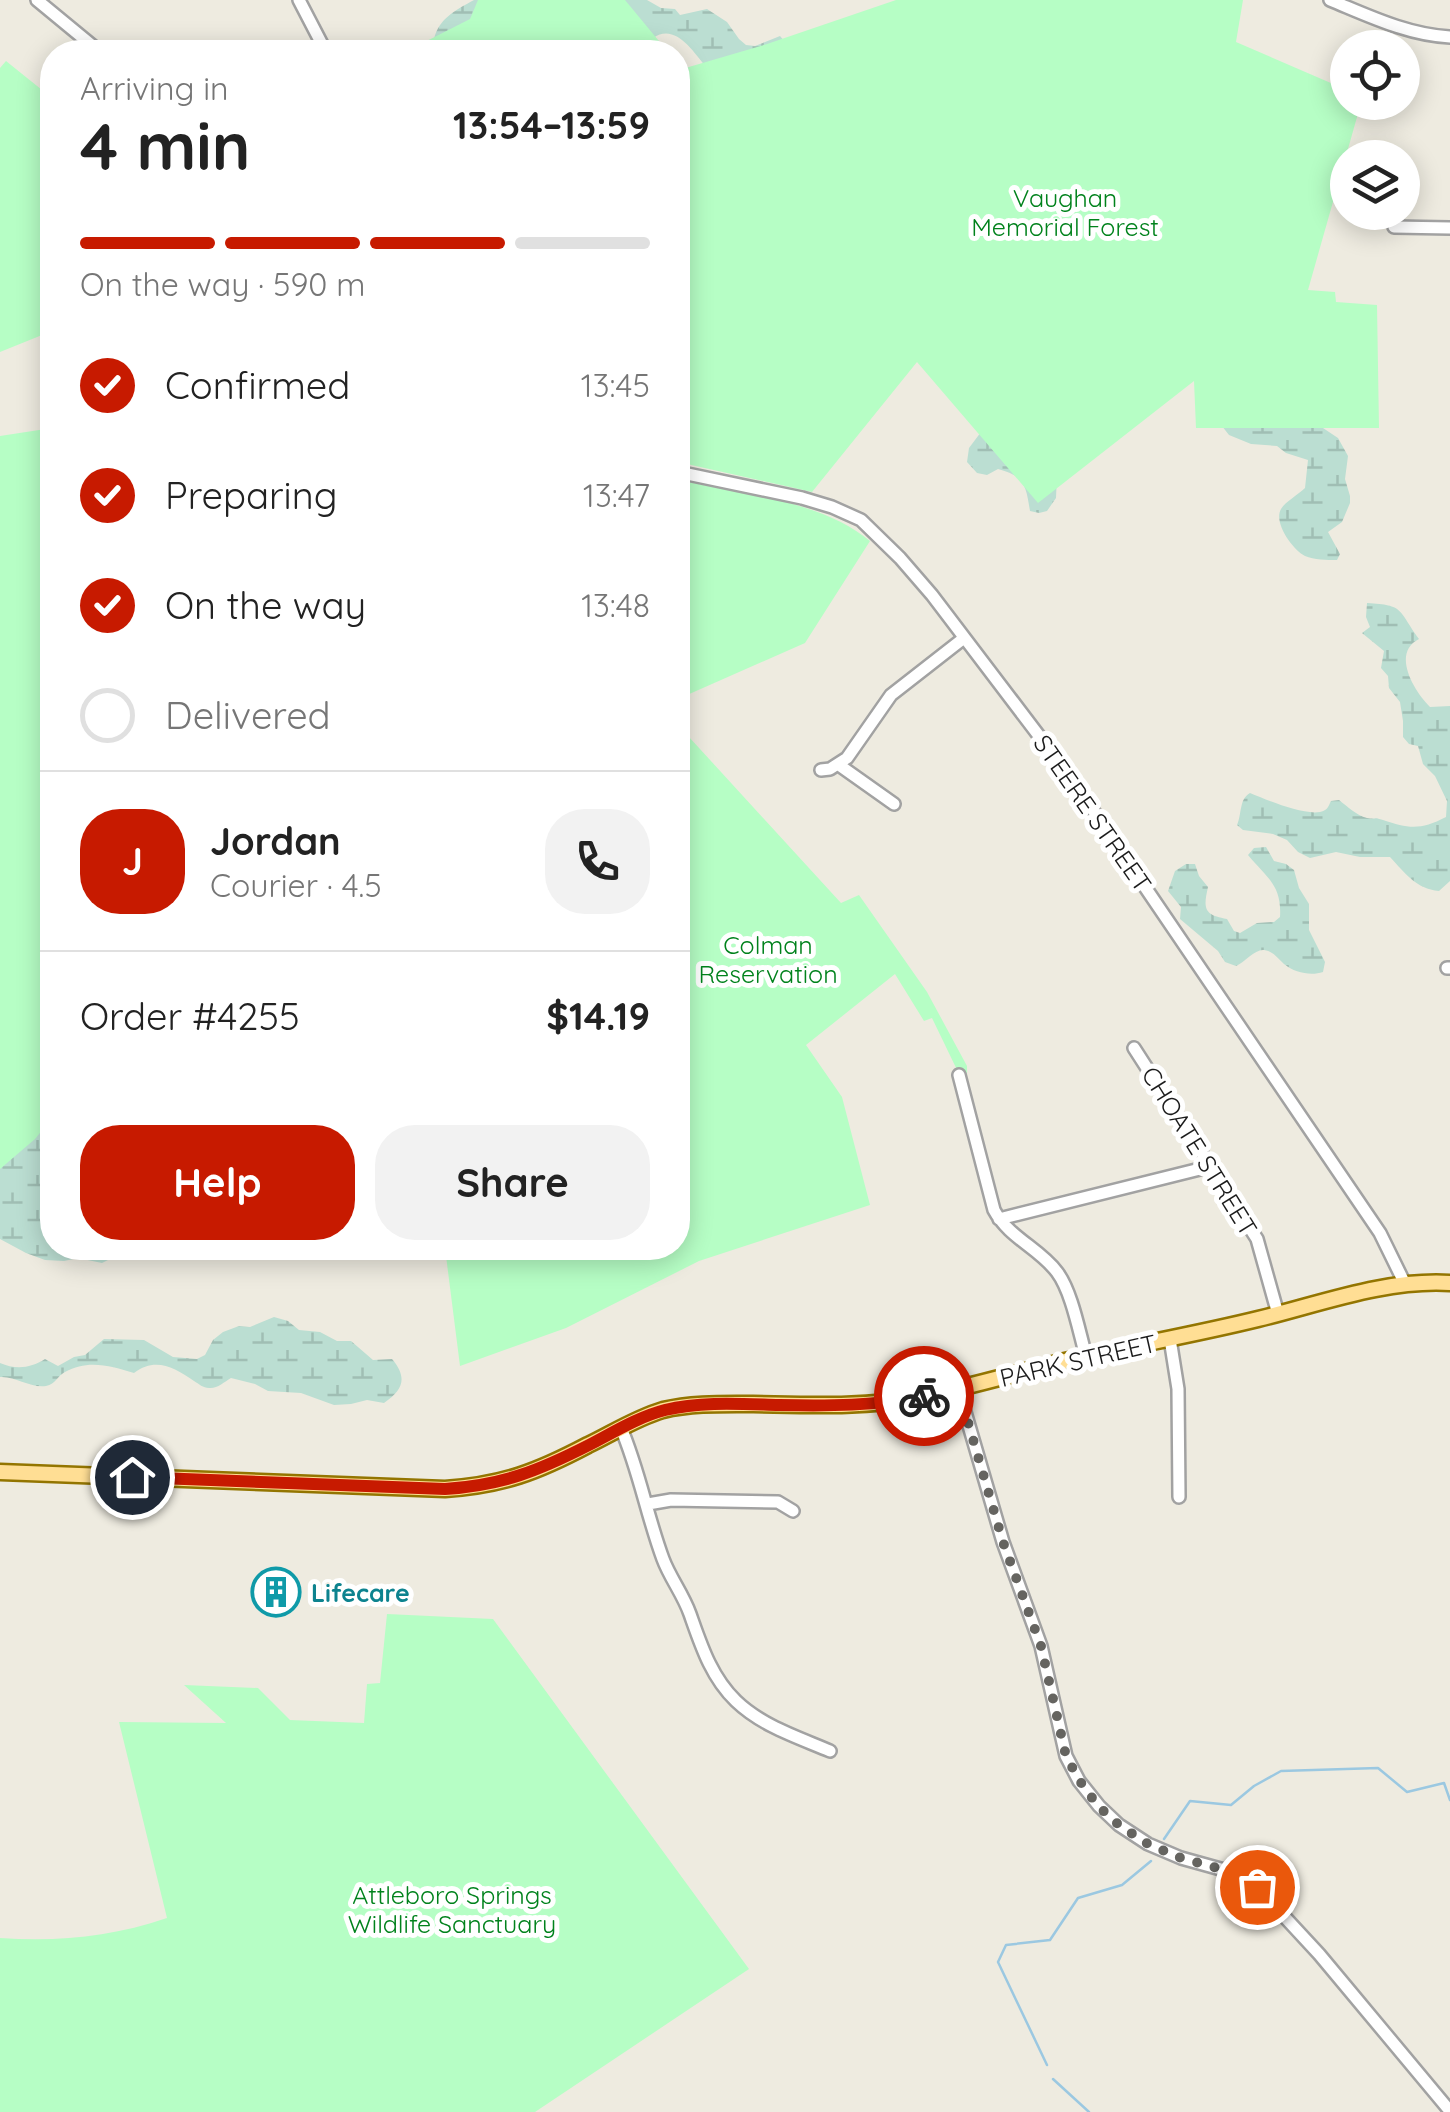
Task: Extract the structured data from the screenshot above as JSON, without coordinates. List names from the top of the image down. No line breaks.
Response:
{"streets":{"main road":["PARK STREET"],"street":["STEERE STREET","CHOATE STREET"]},"crossings":[["STEERE STREET","PARK STREET"],["CHOATE STREET","PARK STREET"]],"parks":["Vaughan Memorial Forest","Colman Reservation","Attleboro Springs Wildlife Sanctuary"],"places":{"building":["Lifecare"]},"page":{"heading":["4 min","Arriving in","13:54–13:59"],"panel":["Jordan","Courier · 4.5","Order #4255","$14.19"],"bar":"On the way · 590 m","list":[["Confirmed","13:45"],["Preparing","13:47"],["On the way","13:48"],"Delivered"],"round":"J","buttons":["Help","Share"]}}
